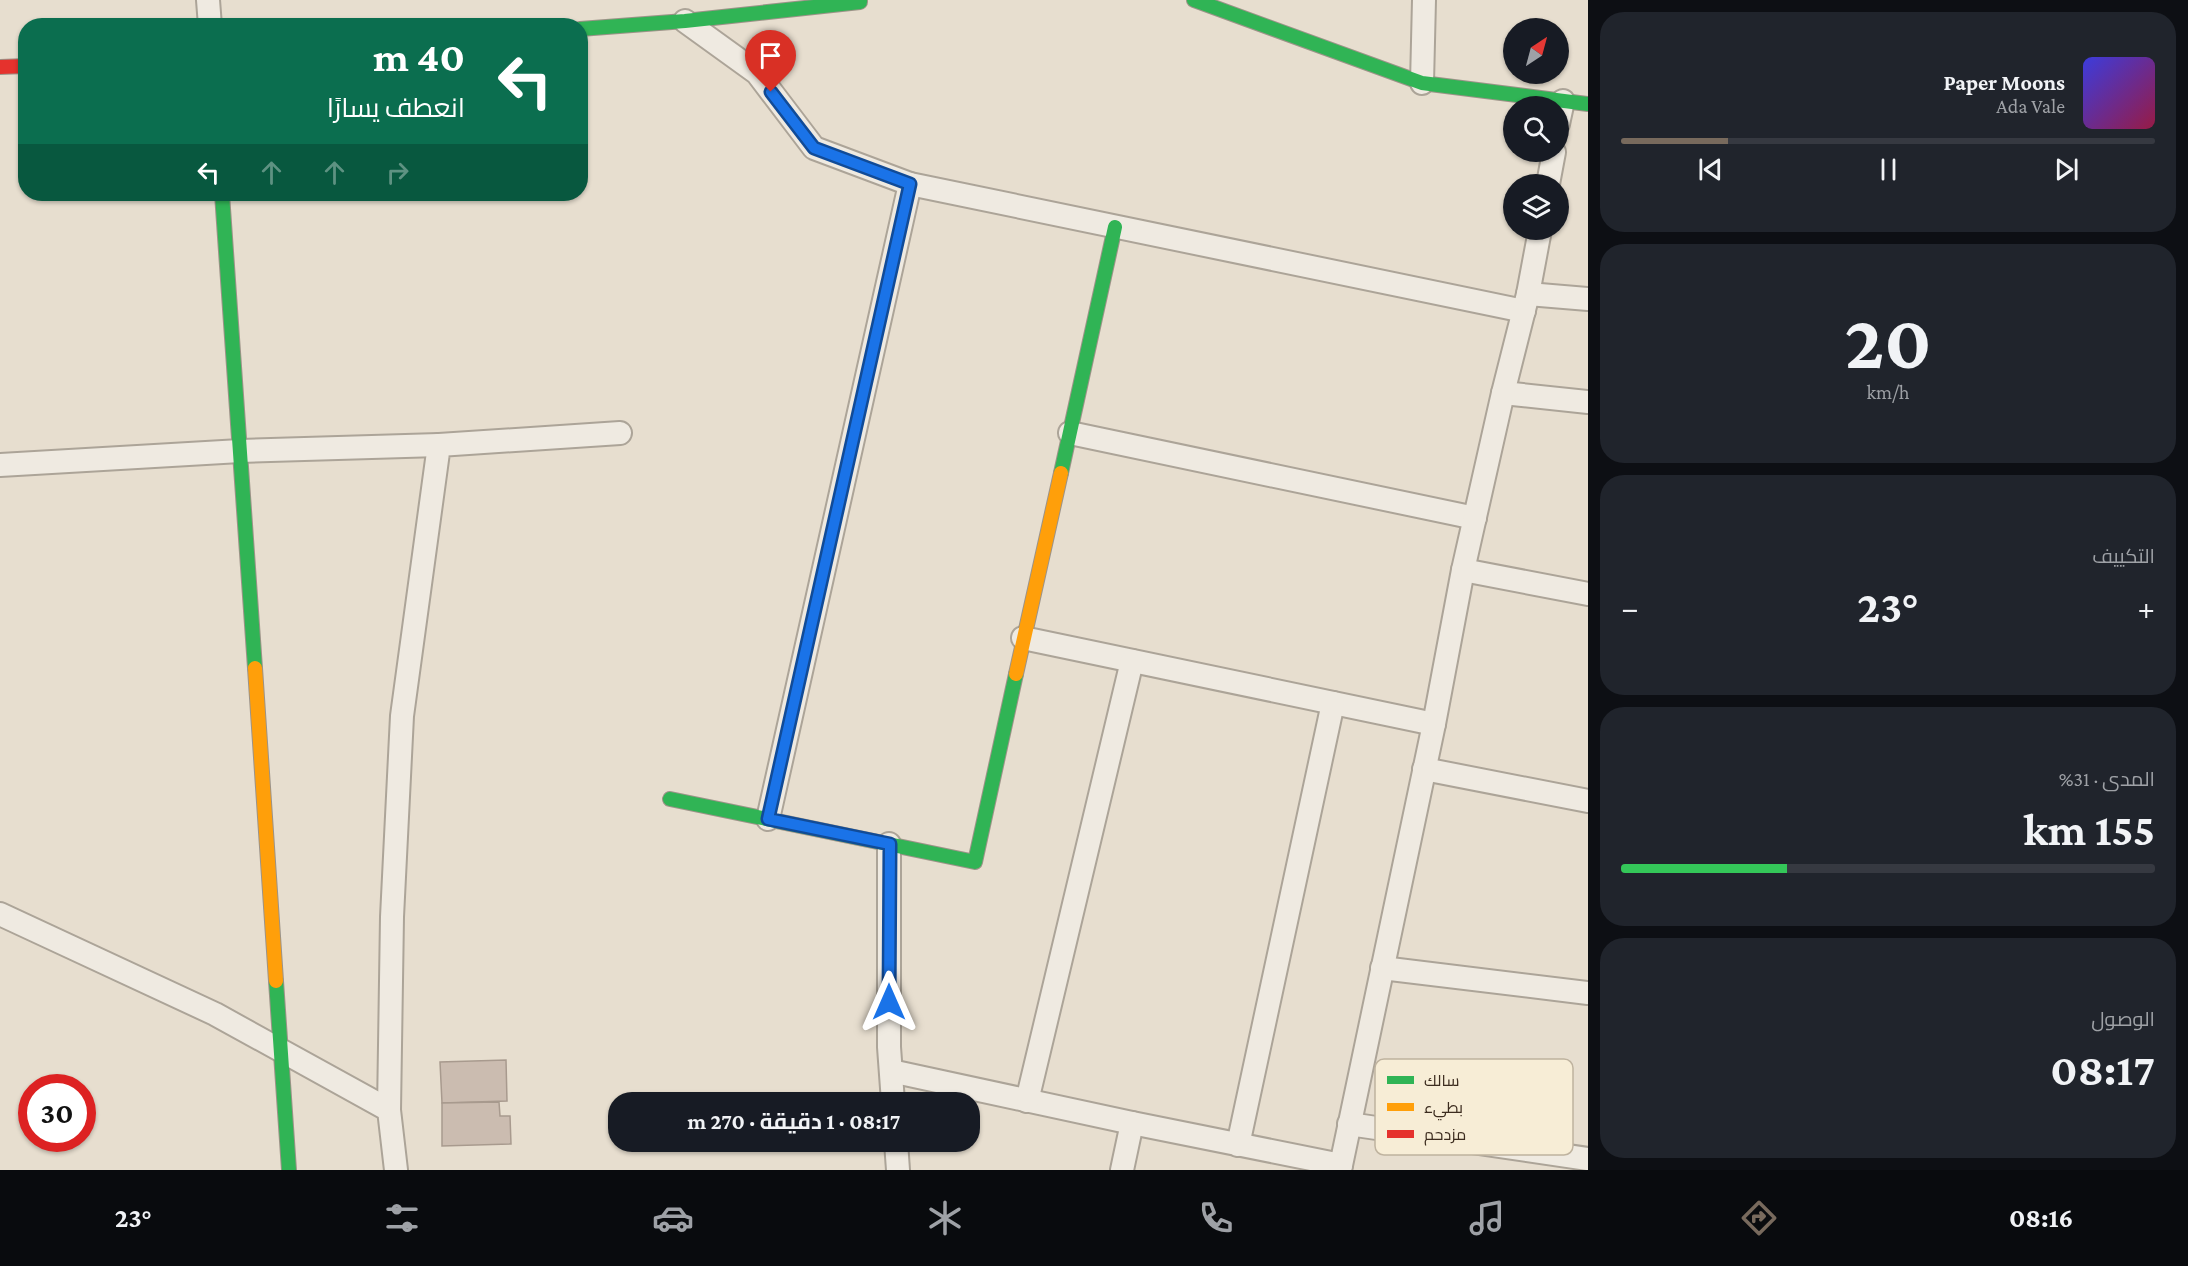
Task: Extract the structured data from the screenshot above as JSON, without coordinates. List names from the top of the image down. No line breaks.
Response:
{"legend":["سالك","بطيء","مزدحم"],"north":"top right","page":{"turn":["40 m","انعطف يسارًا"],"song":["Paper Moons","Ada Vale"],"tile":[["20","km/h"],"التكييف",["المدى · 31%","155 km"],["الوصول","08:17"]],"heat":["−","23°","+"],"limit":"30","trip":"08:17 · 1 دقيقة · 270 m","tabs":["08:16","23°"]}}
